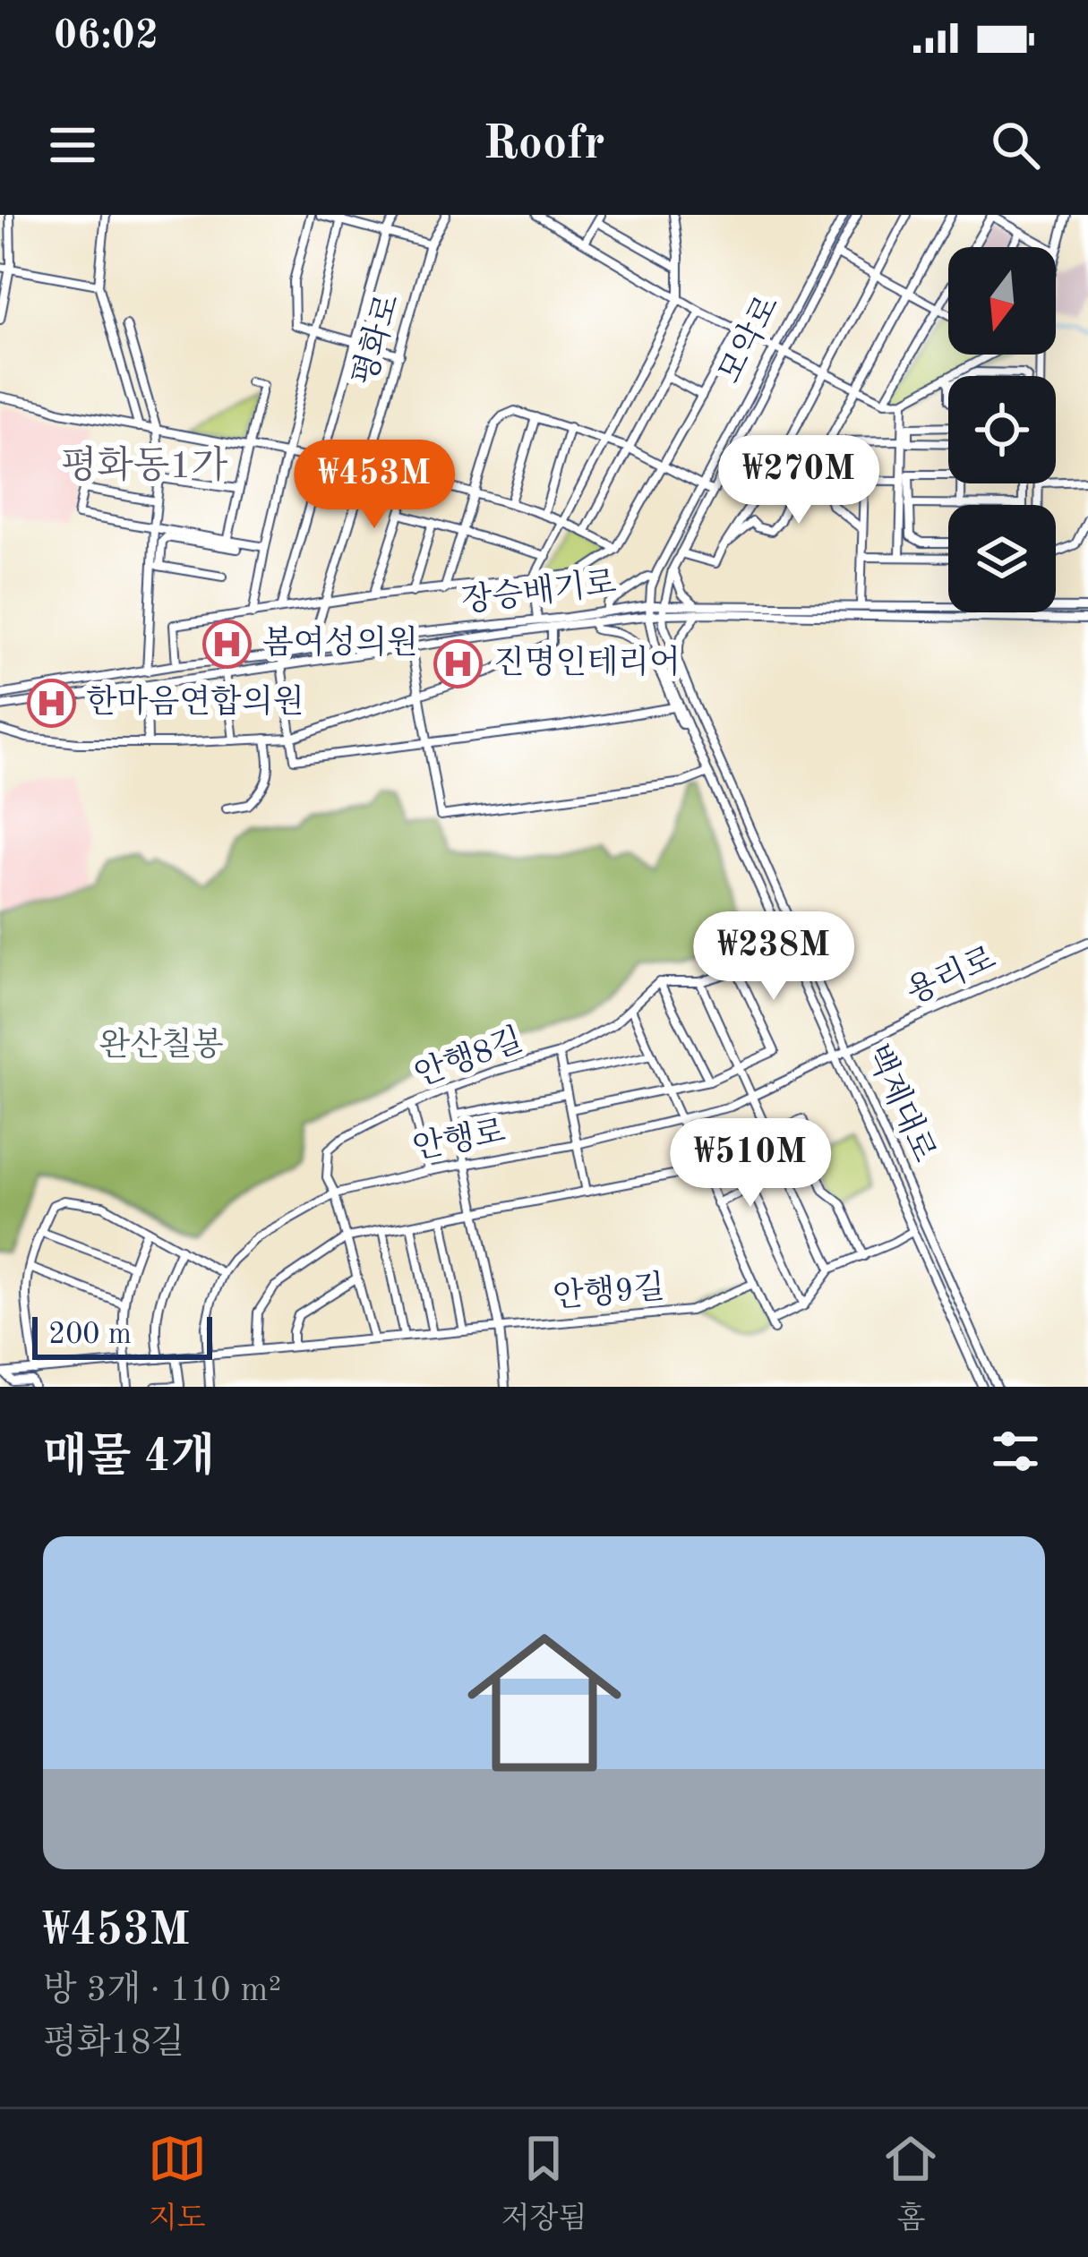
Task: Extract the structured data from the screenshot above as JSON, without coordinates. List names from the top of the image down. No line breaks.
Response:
{"streets":{"street":["평화로","모악로","장승배기로","용리로","안행8길","백제대로","안행로","안행9길"]},"crossings":[["평화로","장승배기로"],["모악로","장승배기로"],["모악로","백제대로"],["장승배기로","백제대로"],["용리로","백제대로"],["용리로","안행로"],["안행8길","안행로"],["백제대로","안행로"],["안행로","안행9길"]],"districts":["평화동1가"],"parks":["완산칠봉"],"places":{"hospital":["봄여성의원","진명인테리어","한마음연합의원"]},"scale_bar":"200 m","north":"bottom","page":{"status":"06:02","header":"Roofr","price":["₩270M","₩453M","₩238M","₩510M"],"scale":"200 m","heading":"매물 4개","list":[{"name":"₩453M","note":"방 3개 · 110 m² · 평화18길"}],"tabs":["지도","저장됨","홈"]}}
